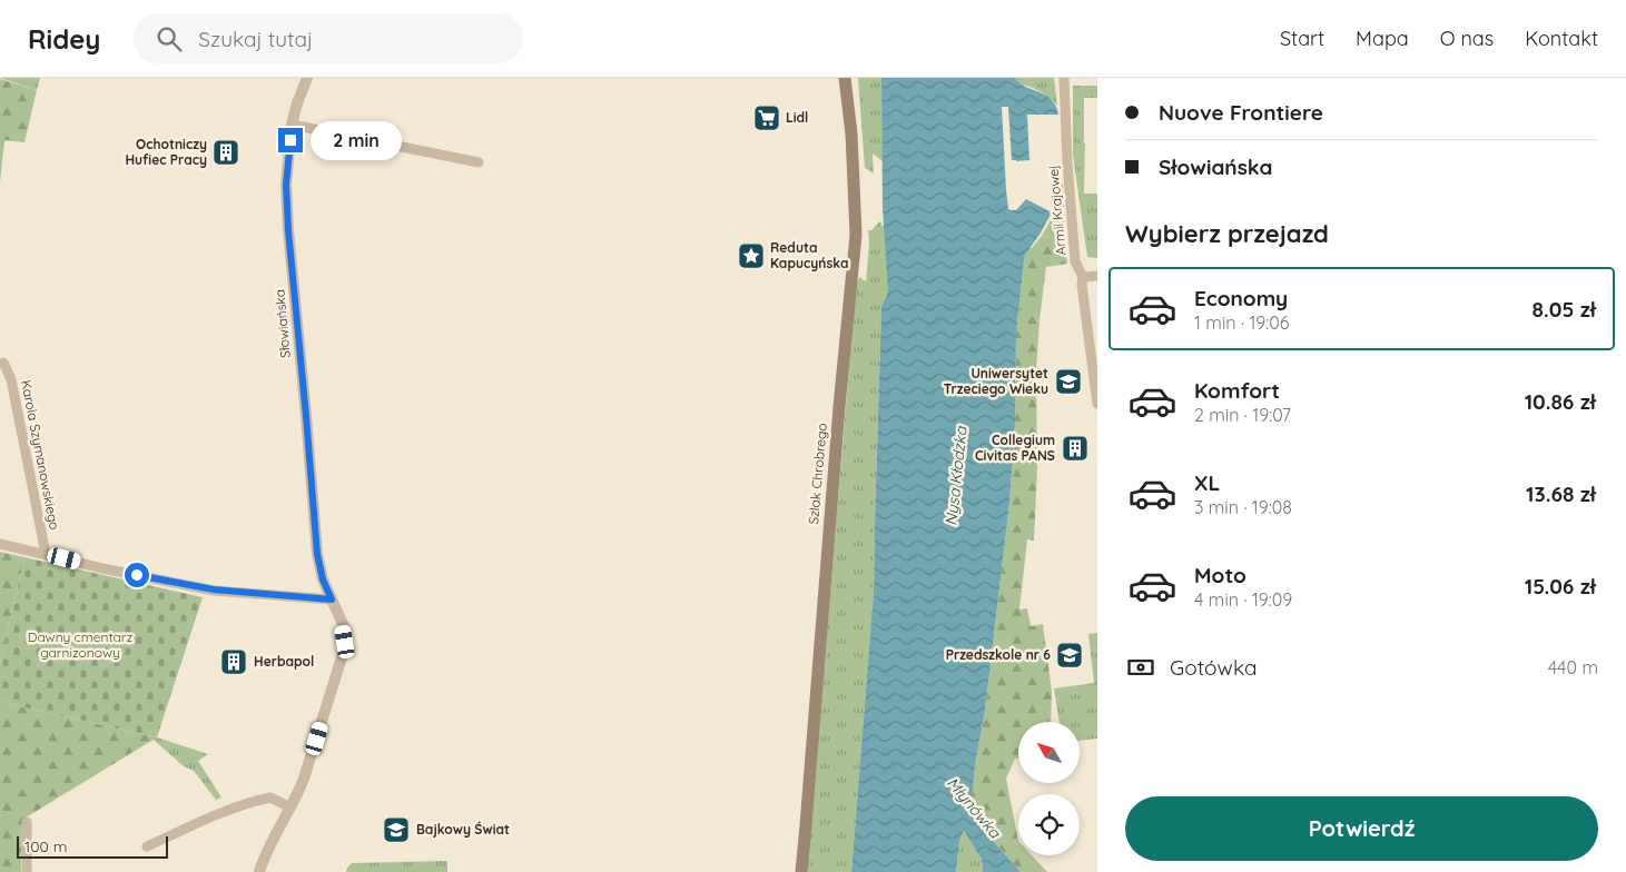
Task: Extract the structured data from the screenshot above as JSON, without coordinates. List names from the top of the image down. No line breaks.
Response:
{"streets":{"main road":["Szlak Chrobrego"],"street":["Armii Krajowej","Słowiańska","Karola Szymanowskiego"]},"water":["Nysa Kłodzka","Młynówka"],"parks":["Dawny cmentarz garnizonowy"],"places":{"supermarket":["Lidl"],"building":["Ochotniczy Hufiec Pracy","Collegium Civitas PANS","Herbapol"],"place":["Reduta Kapucyńska"],"school or university":["Uniwersytet Trzeciego Wieku","Przedszkole nr 6","Bajkowy Świat"]},"scale_bar":"100 m","north":"top left","page":{"header":"Ridey","search":"Szukaj tutaj","nav":["Start","Mapa","O nas","Kontakt"],"banner":["Nuove Frontiere","Słowiańska"],"bubble":"2 min","heading":"Wybierz przejazd","list":[{"name":"Economy","note":"1 min · 19:06","value":"8.05 zł"},{"name":"Komfort","note":"2 min · 19:07","value":"10.86 zł"},{"name":"XL","note":"3 min · 19:08","value":"13.68 zł"},{"name":"Moto","note":"4 min · 19:09","value":"15.06 zł"}],"pay":["Gotówka","440 m"],"buttons":"Potwierdź","scale":"100 m"}}
